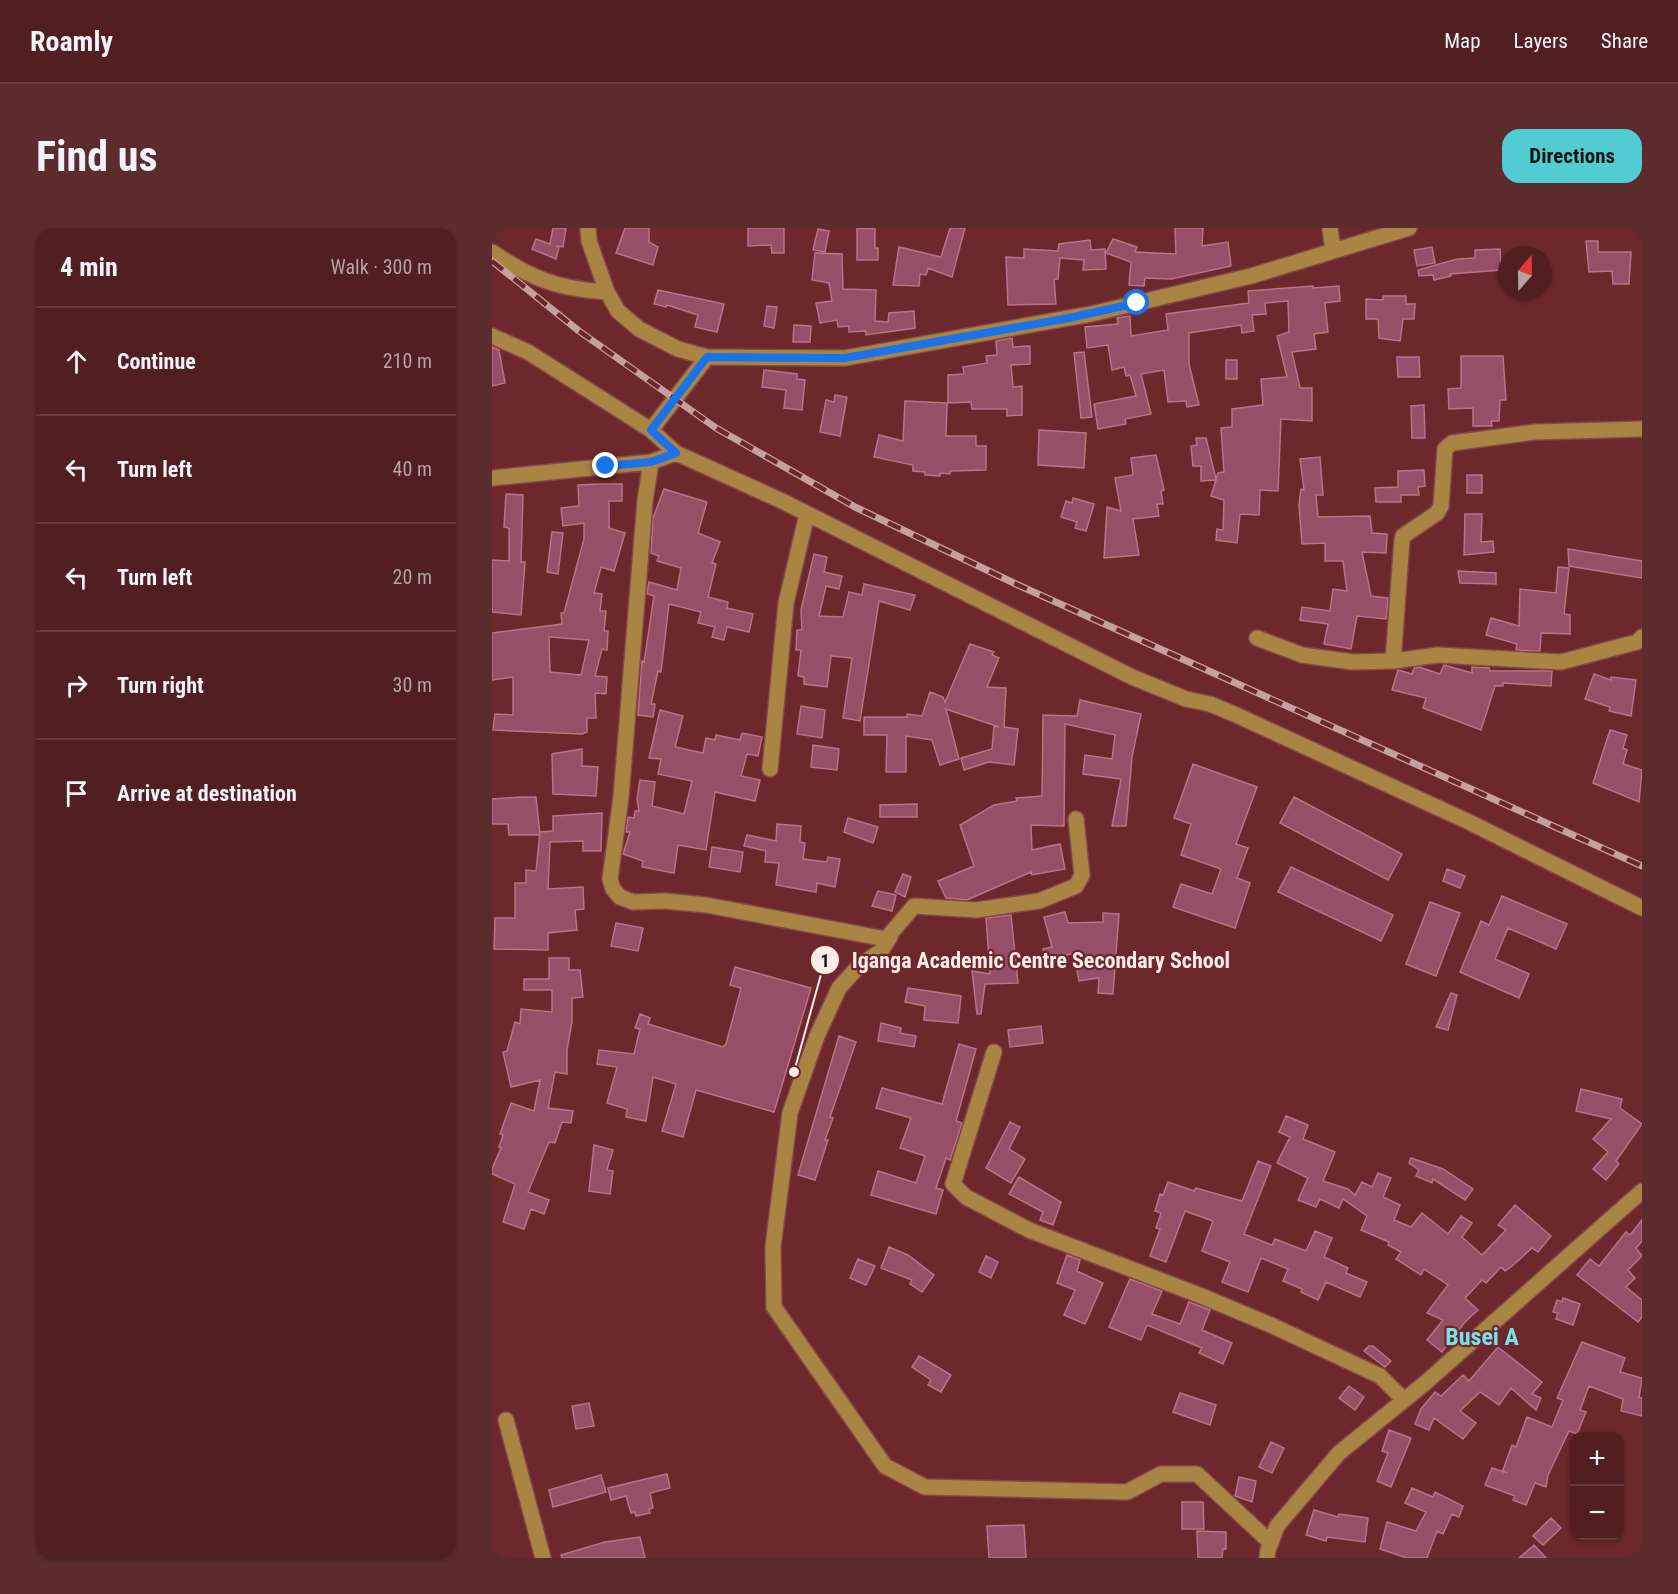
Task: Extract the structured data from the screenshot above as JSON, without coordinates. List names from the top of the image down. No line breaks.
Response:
{"districts":["Busei A"],"places":["Iganga Academic Centre Secondary School"],"north":"top","page":{"header":"Roamly","nav":["Map","Layers","Share"],"buttons":"Directions","title":"Find us","heading":["4 min","Walk · 300 m"],"list":[["Continue","210 m"],["Turn left","40 m"],["Turn left","20 m"],["Turn right","30 m"],"Arrive at destination"],"map_buttons":["+","−"]}}
